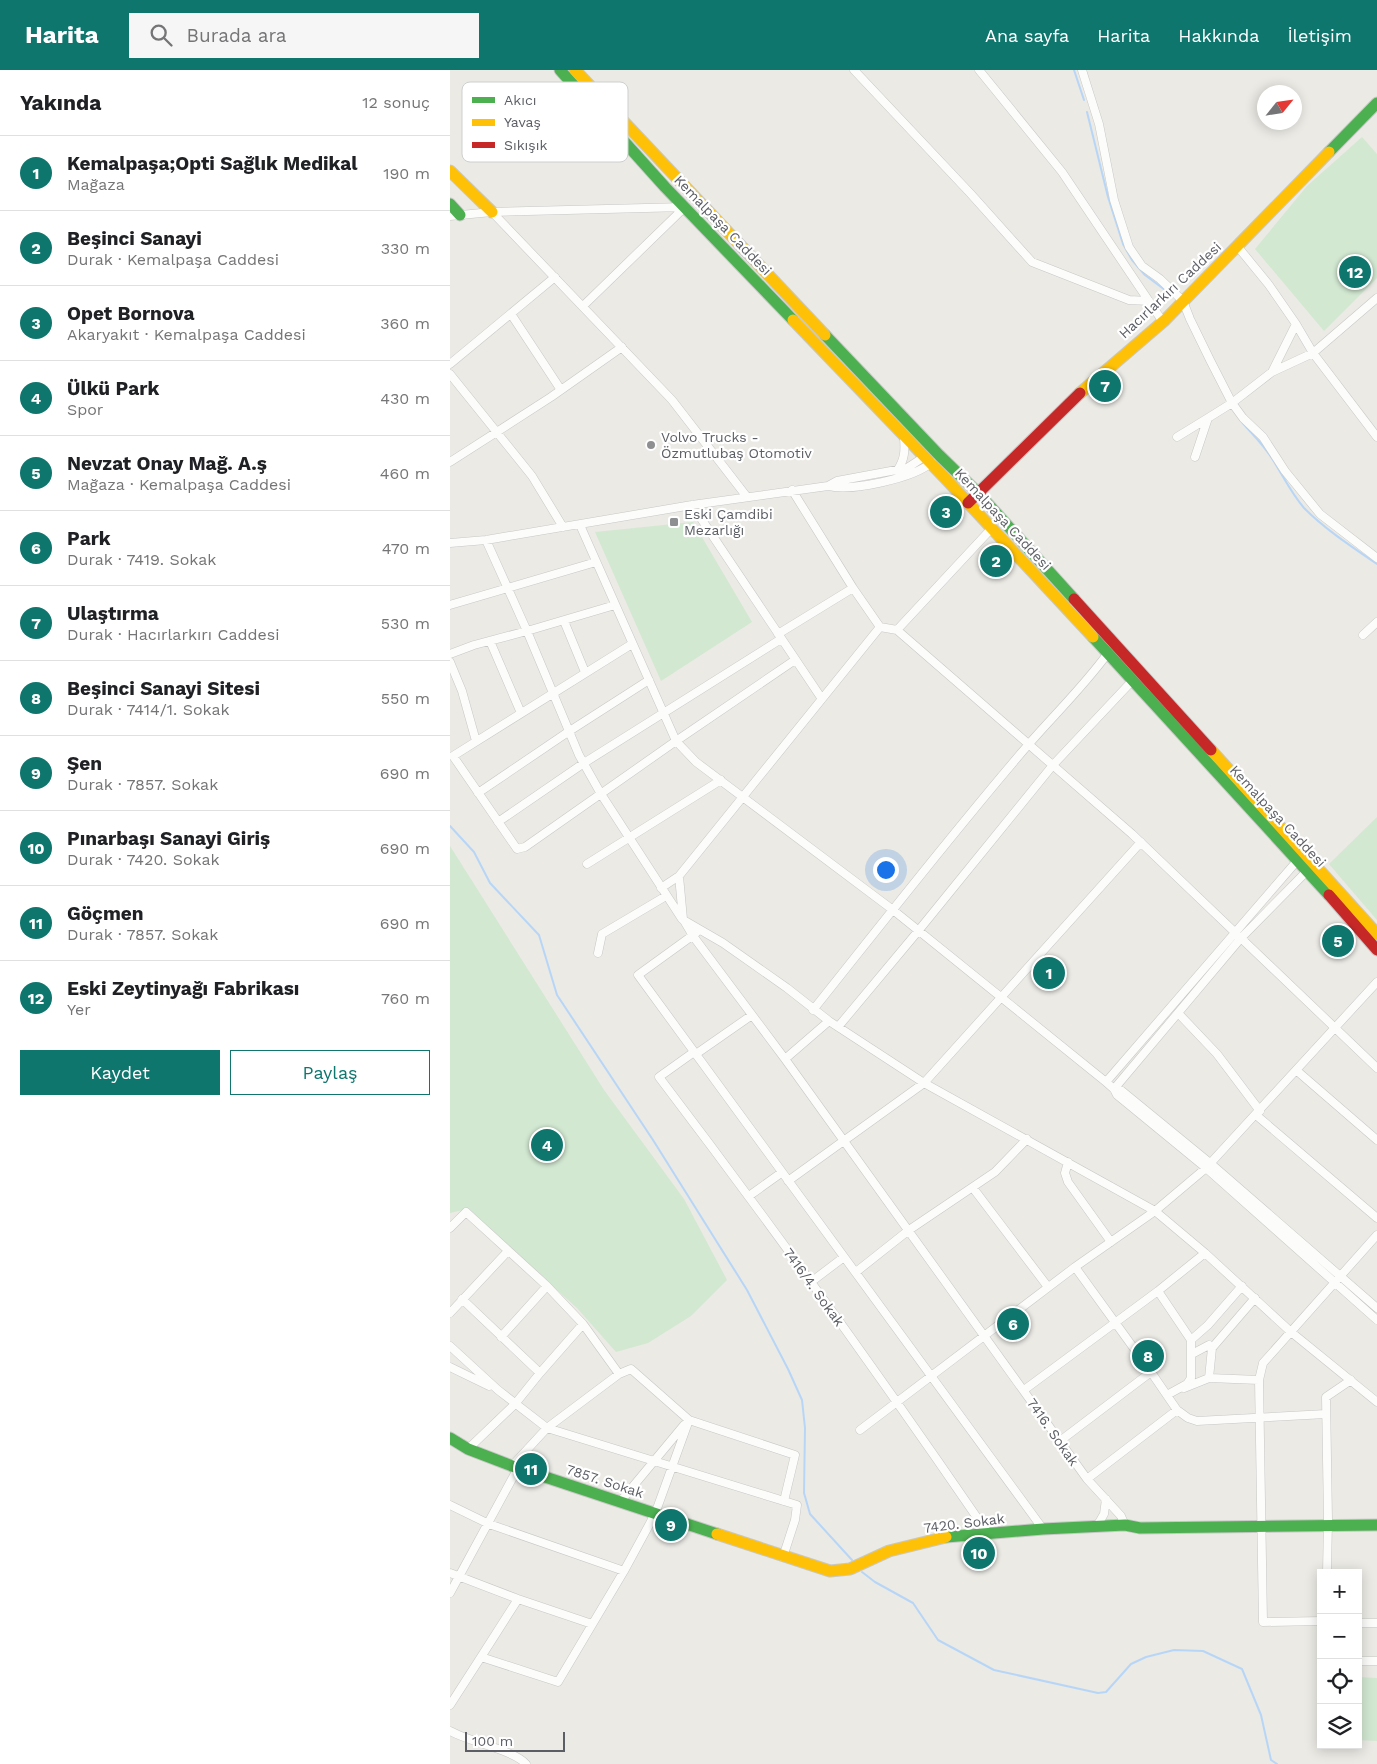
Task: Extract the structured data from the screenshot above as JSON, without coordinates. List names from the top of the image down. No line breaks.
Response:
{"streets":{"main road":["Kemalpaşa Caddesi","Hacırlarkırı Caddesi","7857. Sokak","7420. Sokak"],"street":["7416/4. Sokak","7416. Sokak"]},"crossings":[["Kemalpaşa Caddesi","Hacırlarkırı Caddesi"],["7416/4. Sokak","7420. Sokak"],["7416. Sokak","7420. Sokak"],["7857. Sokak","7420. Sokak"]],"places":{"other":["Volvo Trucks - Özmutlubaş Otomotiv"],"transit":["Eski Çamdibi Mezarlığı"]},"legend":["Akıcı","Yavaş","Sıkışık"],"scale_bar":"100 m","north":"top right","page":{"header":"Harita","search":"Burada ara","nav":["Ana sayfa","Harita","Hakkında","İletişim"],"heading":["Yakında","12 sonuç"],"list":[{"mark":"1","name":"Kemalpaşa;Opti Sağlık Medikal","note":"Mağaza","value":"190 m"},{"mark":"2","name":"Beşinci Sanayi","note":"Durak · Kemalpaşa Caddesi","value":"330 m"},{"mark":"3","name":"Opet Bornova","note":"Akaryakıt · Kemalpaşa Caddesi","value":"360 m"},{"mark":"4","name":"Ülkü Park","note":"Spor","value":"430 m"},{"mark":"5","name":"Nevzat Onay Mağ. A.ş","note":"Mağaza · Kemalpaşa Caddesi","value":"460 m"},{"mark":"6","name":"Park","note":"Durak · 7419. Sokak","value":"470 m"},{"mark":"7","name":"Ulaştırma","note":"Durak · Hacırlarkırı Caddesi","value":"530 m"},{"mark":"8","name":"Beşinci Sanayi Sitesi","note":"Durak · 7414/1. Sokak","value":"550 m"},{"mark":"9","name":"Şen","note":"Durak · 7857. Sokak","value":"690 m"},{"mark":"10","name":"Pınarbaşı Sanayi Giriş","note":"Durak · 7420. Sokak","value":"690 m"},{"mark":"11","name":"Göçmen","note":"Durak · 7857. Sokak","value":"690 m"},{"mark":"12","name":"Eski Zeytinyağı Fabrikası","note":"Yer","value":"760 m"}],"pins":["12","7","3","2","5","1","4","6","8","11","9","10"],"buttons":["Kaydet","Paylaş"],"map_buttons":["+","−"],"scale":"100 m"}}
